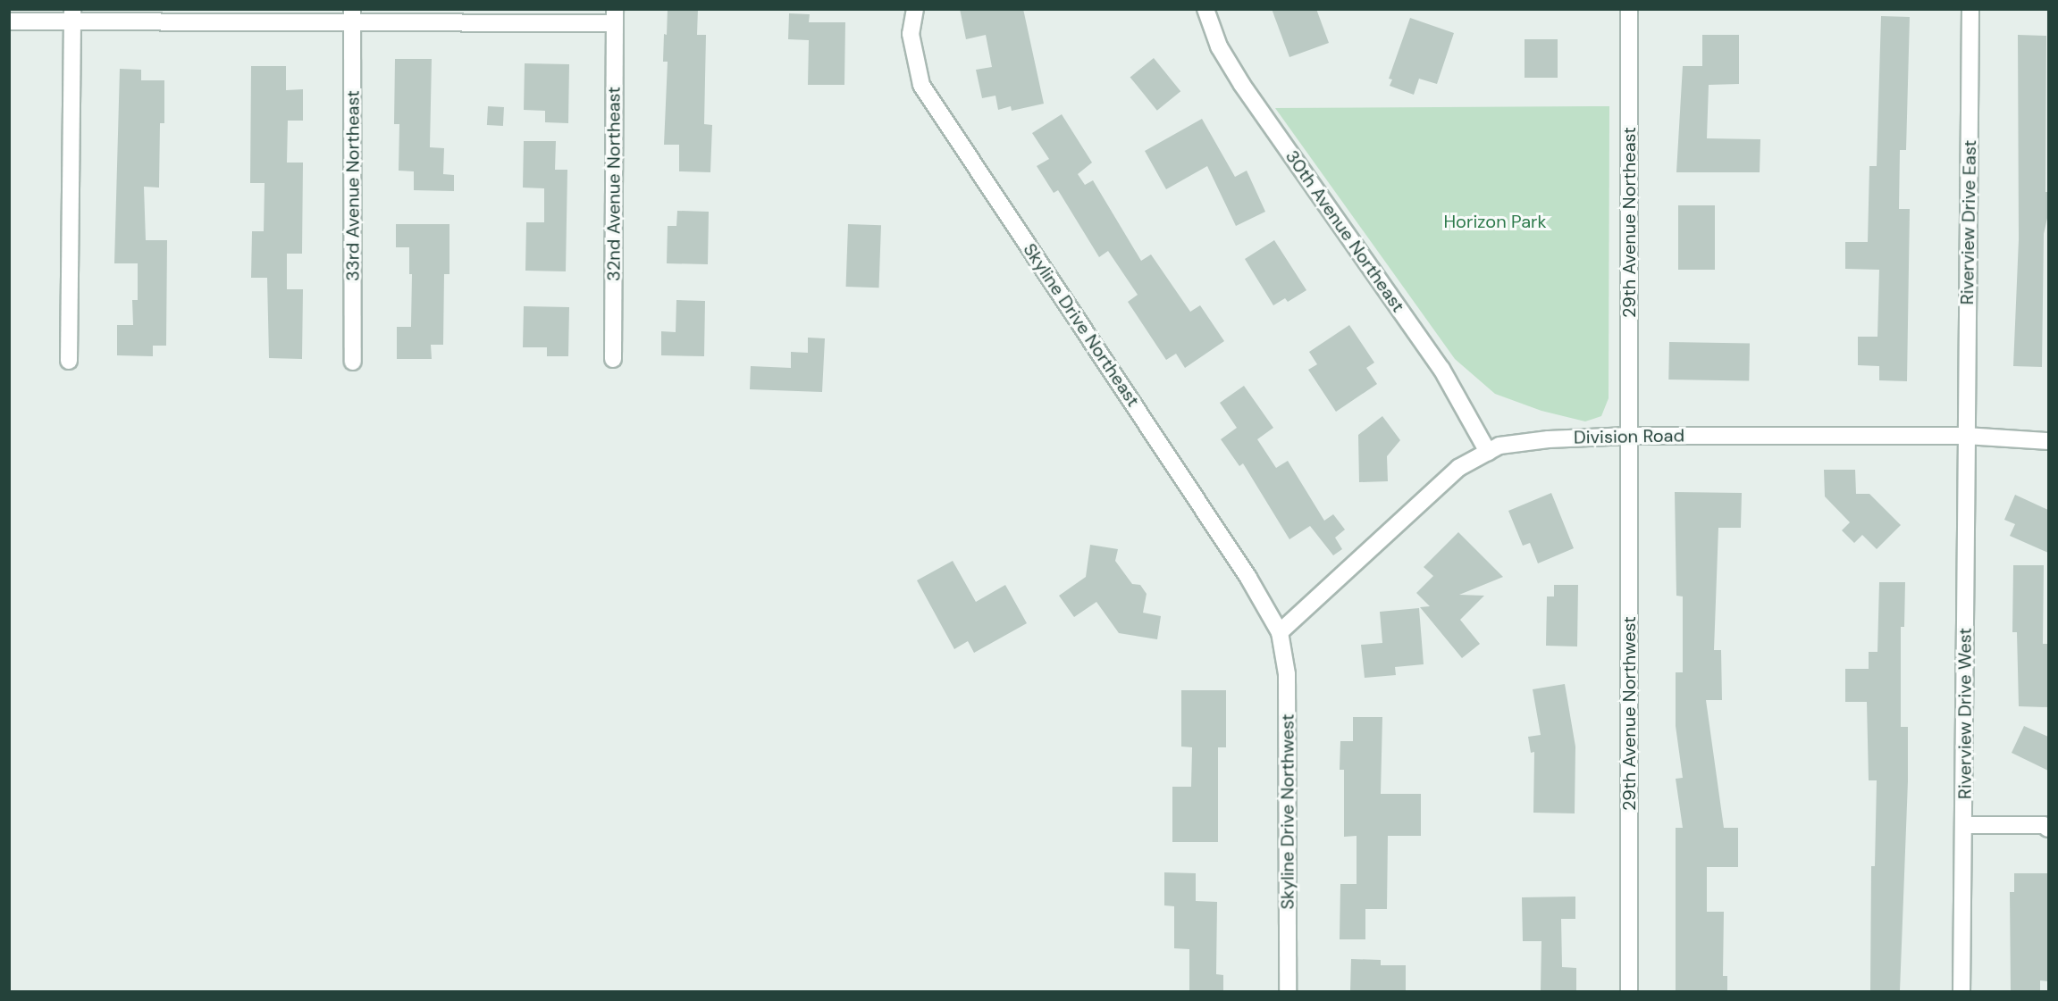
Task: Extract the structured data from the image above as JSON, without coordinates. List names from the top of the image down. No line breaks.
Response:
{"streets":{"street":["32nd Avenue Northeast","33rd Avenue Northeast","29th Avenue Northeast","Riverview Drive East","30th Avenue Northeast","Skyline Drive Northeast","Division Road","29th Avenue Northwest","Riverview Drive West","Skyline Drive Northwest"]},"crossings":[["29th Avenue Northeast","Division Road"],["29th Avenue Northeast","29th Avenue Northwest"],["Riverview Drive East","Division Road"],["Riverview Drive East","Riverview Drive West"],["30th Avenue Northeast","Division Road"],["Skyline Drive Northeast","Division Road"],["Skyline Drive Northeast","Skyline Drive Northwest"],["Division Road","29th Avenue Northwest"],["Division Road","Riverview Drive West"],["Division Road","Skyline Drive Northwest"]],"parks":["Horizon Park"]}
